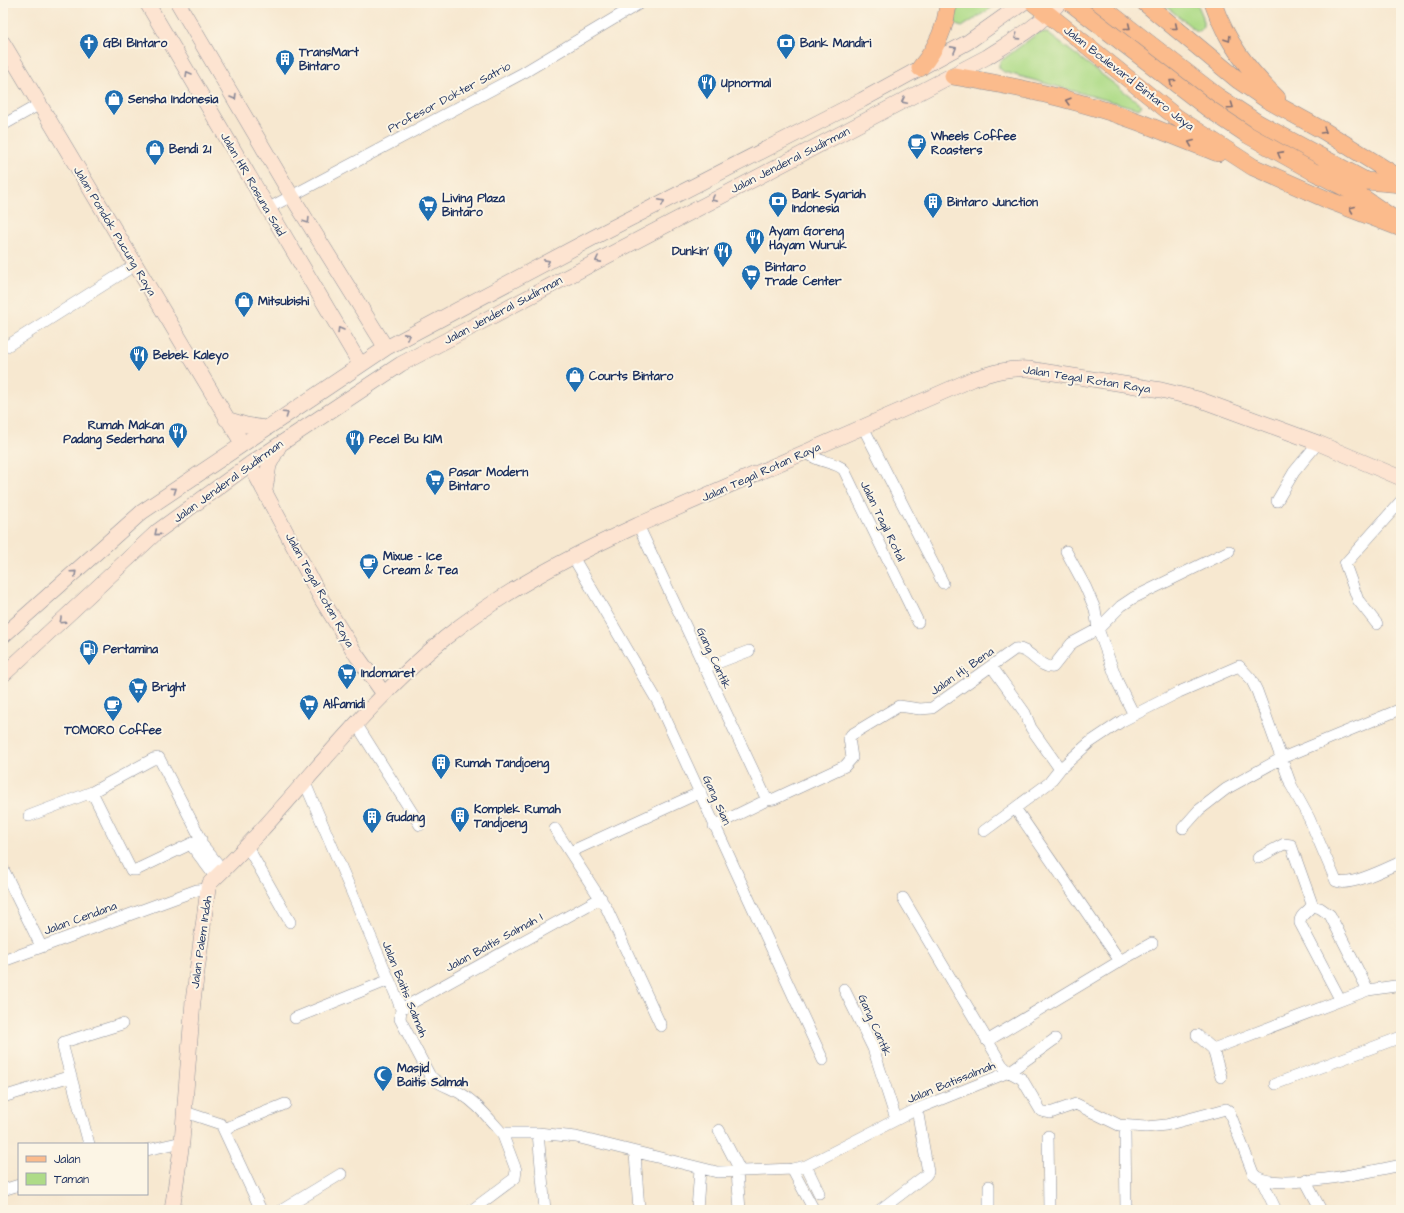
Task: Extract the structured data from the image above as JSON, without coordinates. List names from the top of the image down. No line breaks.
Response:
{"streets":{"main road":["Jalan Boulevard Bintaro Jaya","Jalan Jenderal Sudirman","Jalan HR Rasuna Said","Jalan Pondok Pucung Raya","Jalan Tegal Rotan Raya","Jalan Palem Indah"],"street":["Profesor Dokter Satrio","Jalan Tagil Rotal","Gang Cantik","Jalan Hj. Bena","Gang Sian","Jalan Cendana","Jalan Baitis Salmah I","Jalan Baitis Salmah","Jalan Batissalmah"]},"crossings":[["Jalan Boulevard Bintaro Jaya","Jalan Jenderal Sudirman"],["Profesor Dokter Satrio","Jalan HR Rasuna Said"],["Jalan Jenderal Sudirman","Jalan HR Rasuna Said"],["Jalan Jenderal Sudirman","Jalan Pondok Pucung Raya"],["Jalan Jenderal Sudirman","Jalan Tegal Rotan Raya"],["Jalan Tegal Rotan Raya","Jalan Tagil Rotal"],["Jalan Tegal Rotan Raya","Gang Cantik"],["Jalan Tegal Rotan Raya","Gang Sian"],["Gang Cantik","Jalan Hj. Bena"],["Gang Cantik","Jalan Batissalmah"],["Jalan Hj. Bena","Gang Sian"],["Jalan Cendana","Jalan Palem Indah"],["Jalan Baitis Salmah I","Jalan Baitis Salmah"]],"places":{"church":["GBI BIntaro"],"bank":["Bank Mandiri","Bank Syariah Indonesia"],"building":["TransMart Bintaro","Bintaro Junction","Rumah Tandjoeng","Komplek Rumah Tandjoeng","Gudang"],"restaurant":["Upnormal","Ayam Goreng Hayam Wuruk","Dunkin'","Bebek Kaleyo","Rumah Makan Padang Sederhana","Pecel Bu KIM"],"shop":["Sensha Indonesia","Bendi 21","Mitsubishi","Courts Bintaro"],"cafe":["Wheels Coffee Roasters","Mixue - Ice Cream & Tea","TOMORO Coffee"],"supermarket":["Living Plaza Bintaro","Bintaro Trade Center","Pasar Modern Bintaro","Indomaret","Bright","Alfamidi"],"fuel station":["Pertamina"],"mosque":["Masjid Baitis Salmah"]},"legend":["Jalan","Taman"]}
